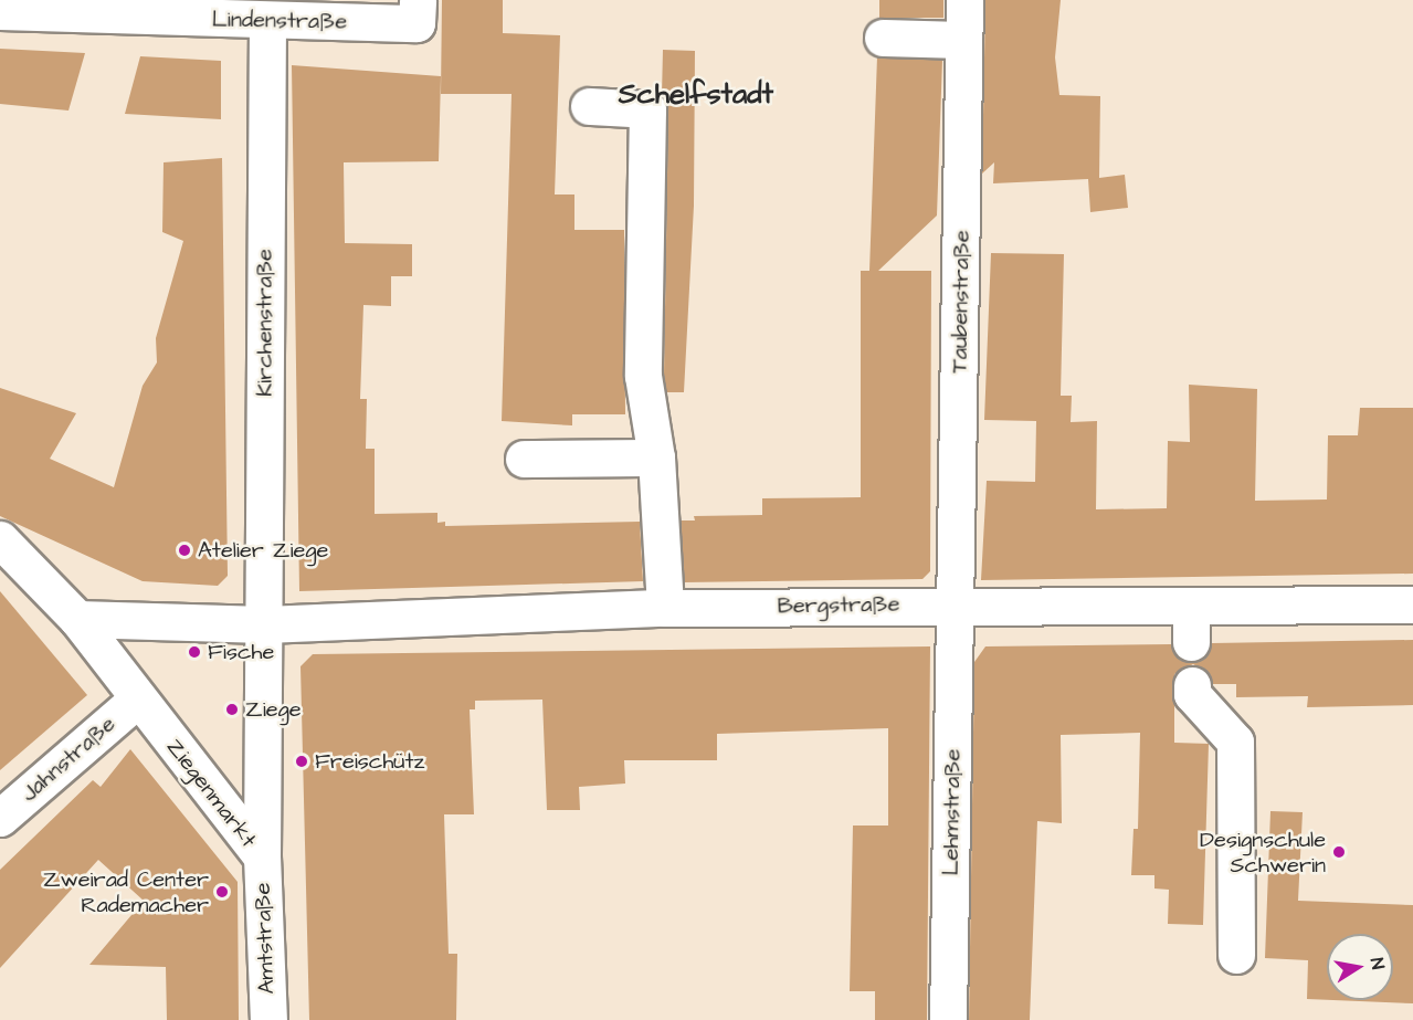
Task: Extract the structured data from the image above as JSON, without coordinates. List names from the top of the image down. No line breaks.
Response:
{"streets":{"street":["Lindenstraße","Taubenstraße","Kirchenstraße","Bergstraße","Jahnstraße","Ziegenmarkt","Lehmstraße","Amtstraße"]},"crossings":[["Lindenstraße","Kirchenstraße"],["Taubenstraße","Bergstraße"],["Taubenstraße","Lehmstraße"],["Kirchenstraße","Bergstraße"],["Kirchenstraße","Ziegenmarkt"],["Bergstraße","Ziegenmarkt"],["Bergstraße","Lehmstraße"],["Jahnstraße","Ziegenmarkt"],["Ziegenmarkt","Amtstraße"]],"districts":["Schelfstadt"],"places":["Atelier Ziege","Fische","Ziege","Freischütz","Designschule Schwerin","Zweirad Center Rademacher"],"north":"right"}
